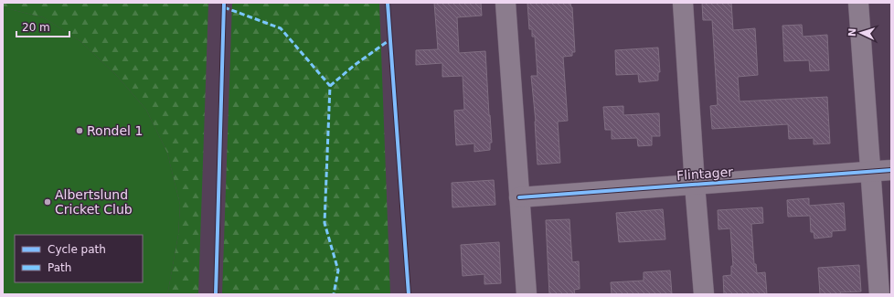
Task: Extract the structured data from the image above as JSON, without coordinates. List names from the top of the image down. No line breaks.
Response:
{"streets":{"street":["Flintager"]},"places":["Rondel 1","Albertslund Cricket Club"],"legend":["Cycle path","Path"],"scale_bar":"20 m","north":"left"}
